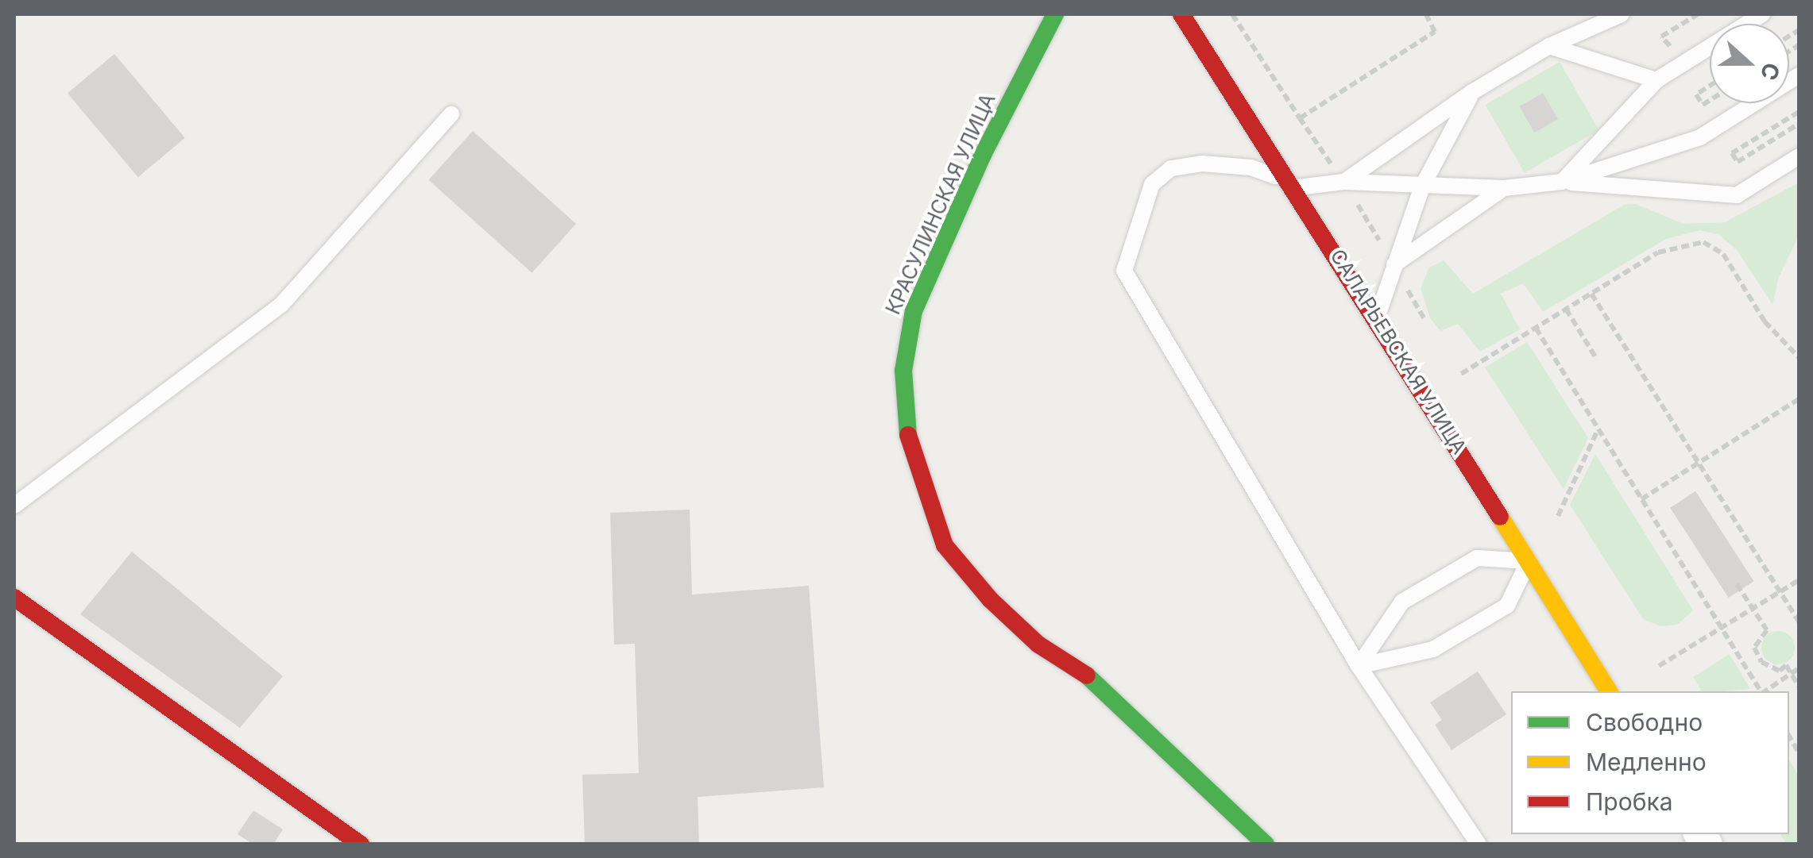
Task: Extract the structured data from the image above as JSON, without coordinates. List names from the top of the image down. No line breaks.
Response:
{"streets":{"street":["КРАСУЛИНСКАЯ УЛИЦА","САЛАРЬЕВСКАЯ УЛИЦА"]},"legend":["Свободно","Медленно","Пробка"],"north":"right"}
